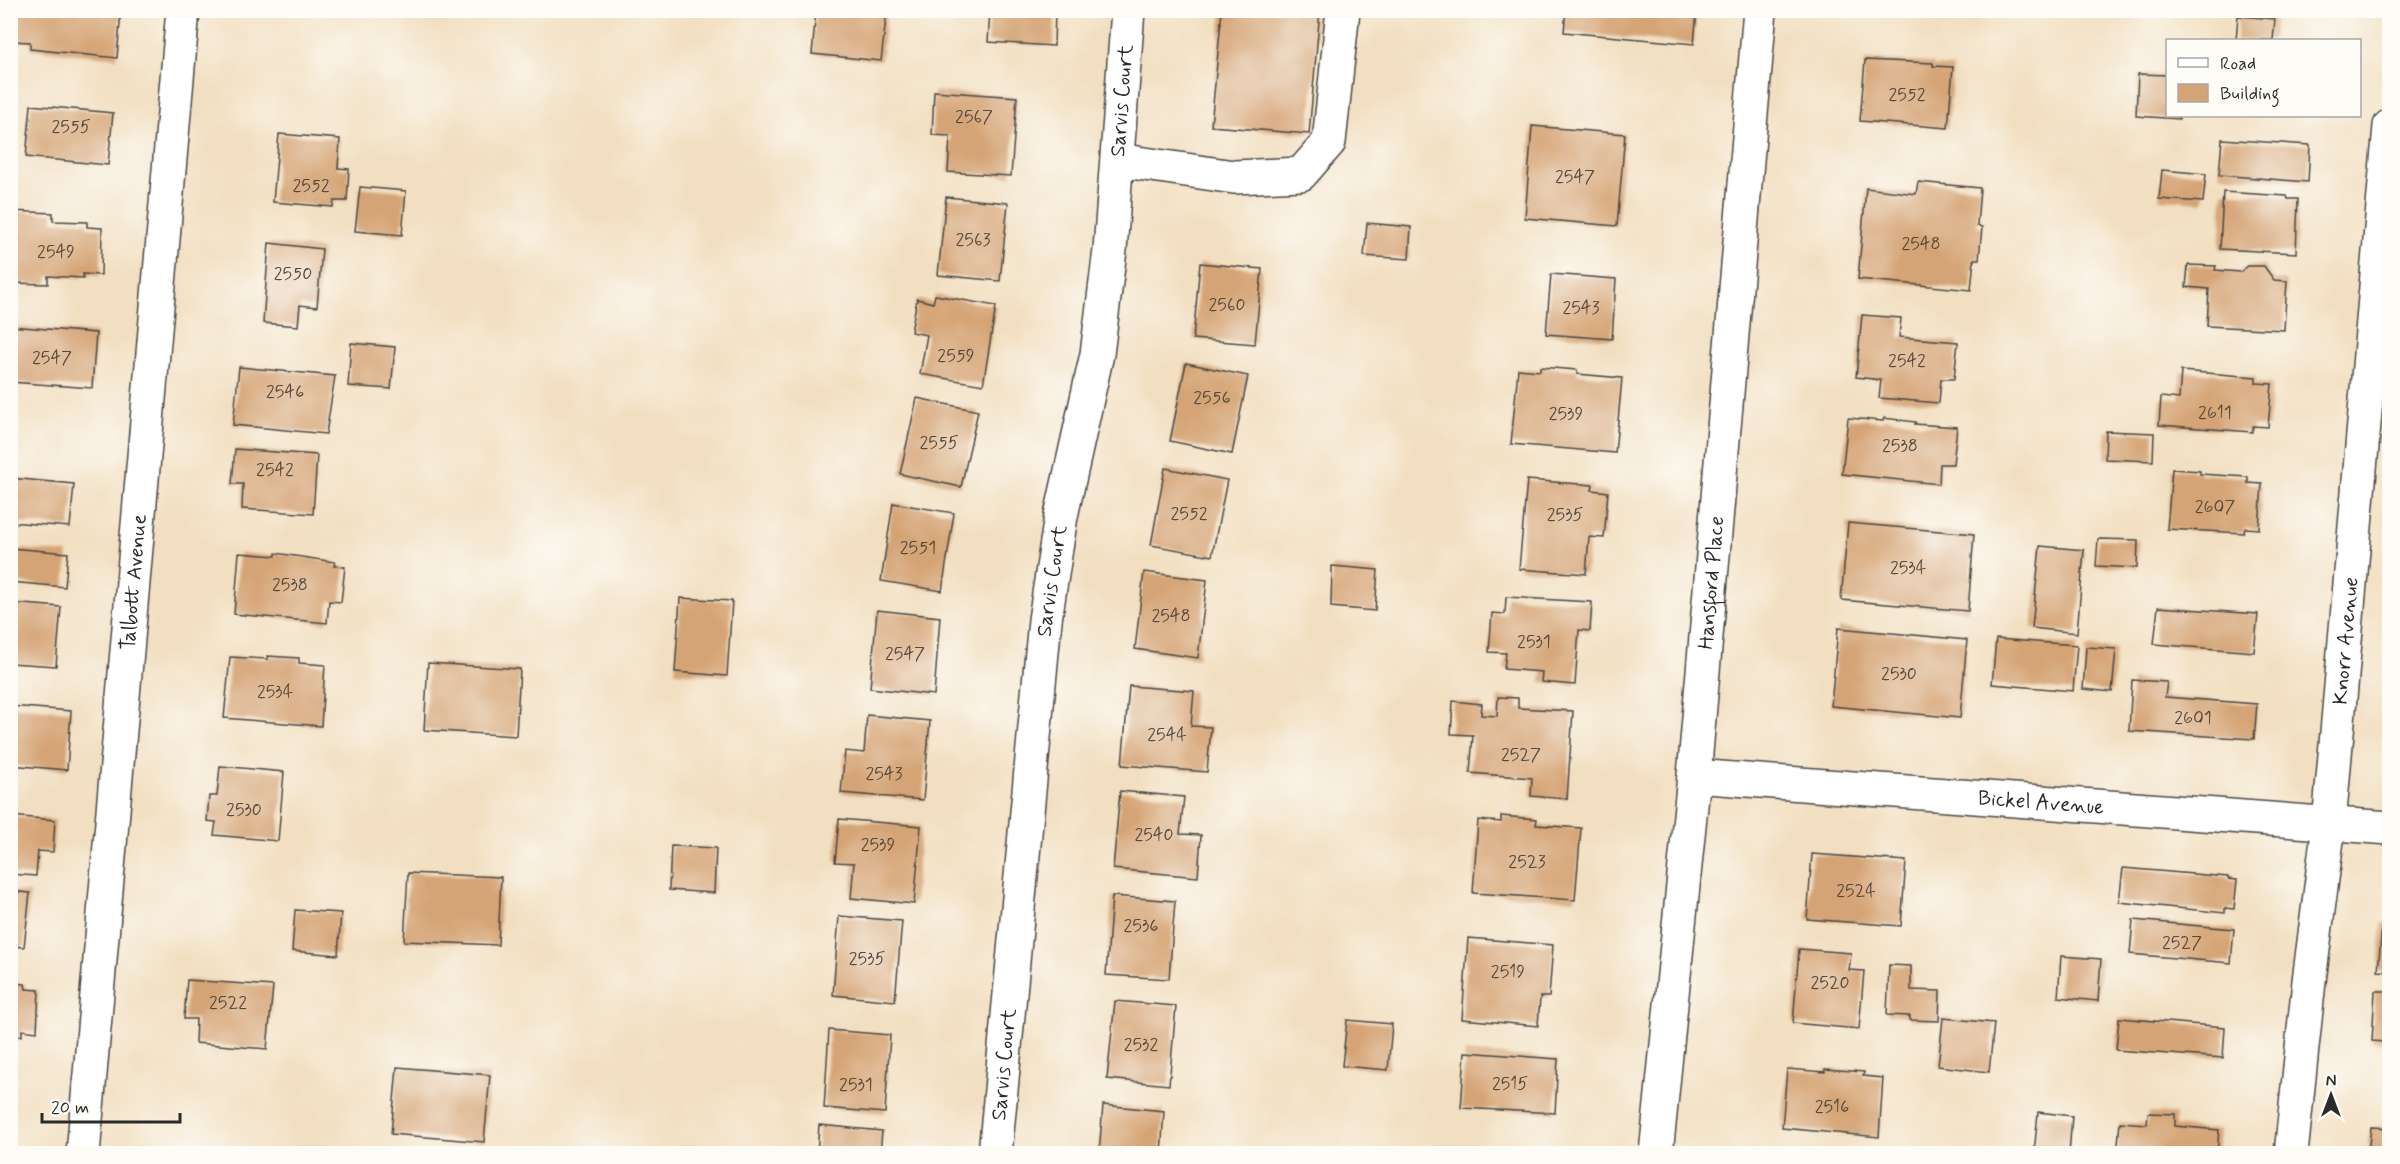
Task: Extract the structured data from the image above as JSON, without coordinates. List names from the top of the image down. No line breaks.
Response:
{"streets":{"street":["Sarvis Court","Talbott Avenue","Hansford Place","Knorr Avenue","Bickel Avenue"]},"crossings":[["Hansford Place","Bickel Avenue"],["Knorr Avenue","Bickel Avenue"]],"house_numbers":["2552","2567","2555","2547","2552","2563","2548","2549","2550","2560","2543","2559","2547","2542","2546","2556","2611","2539","2555","2538","2542","2607","2552","2535","2551","2534","2538","2548","2531","2547","2530","2534","2601","2544","2527","2543","2530","2540","2539","2523","2524","2536","2527","2535","2519","2520","2522","2532","2515","2531","2516"],"legend":["Road","Building"],"scale_bar":"20 m","north":"top"}
